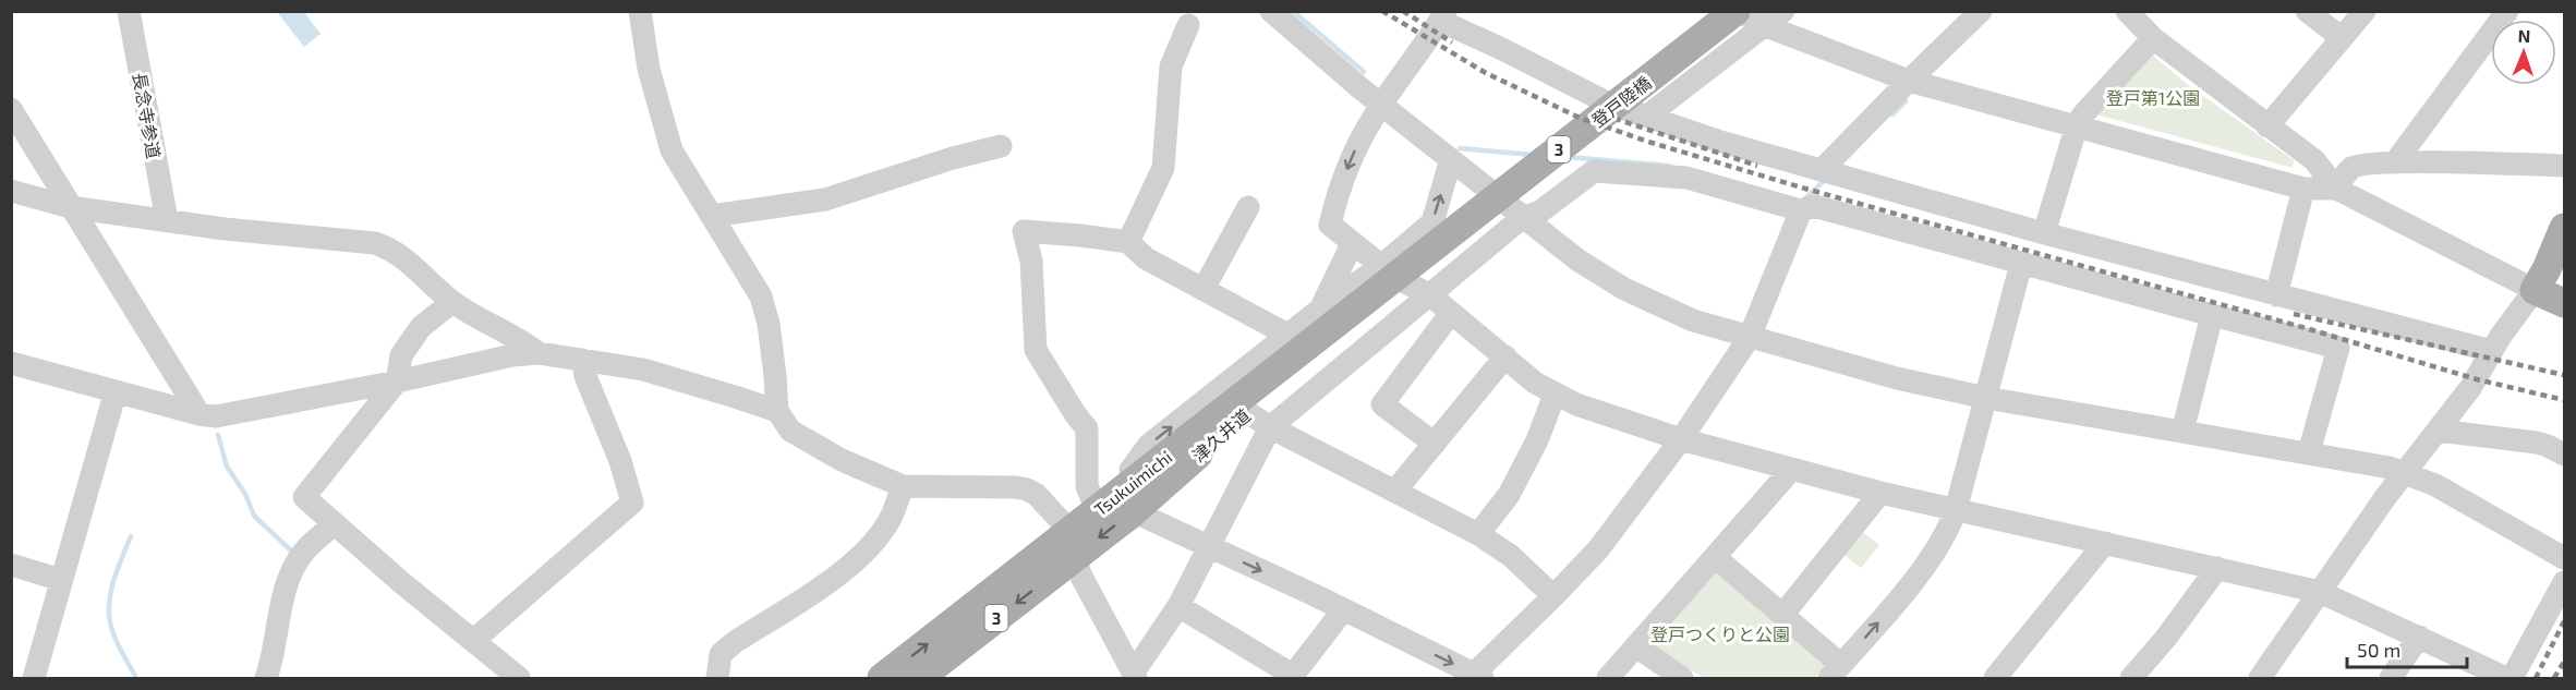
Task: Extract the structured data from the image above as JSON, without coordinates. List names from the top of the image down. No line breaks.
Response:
{"streets":{"main road":["登戸陸橋","3","津久井道","Tsukuimichi"],"street":["長念寺参道"]},"crossings":[["登戸陸橋","津久井道"],["登戸陸橋","Tsukuimichi"],["3","津久井道"],["津久井道","Tsukuimichi"]],"parks":["登戸第1公園","登戸つくりと公園"],"scale_bar":"50 m","north":"top"}
